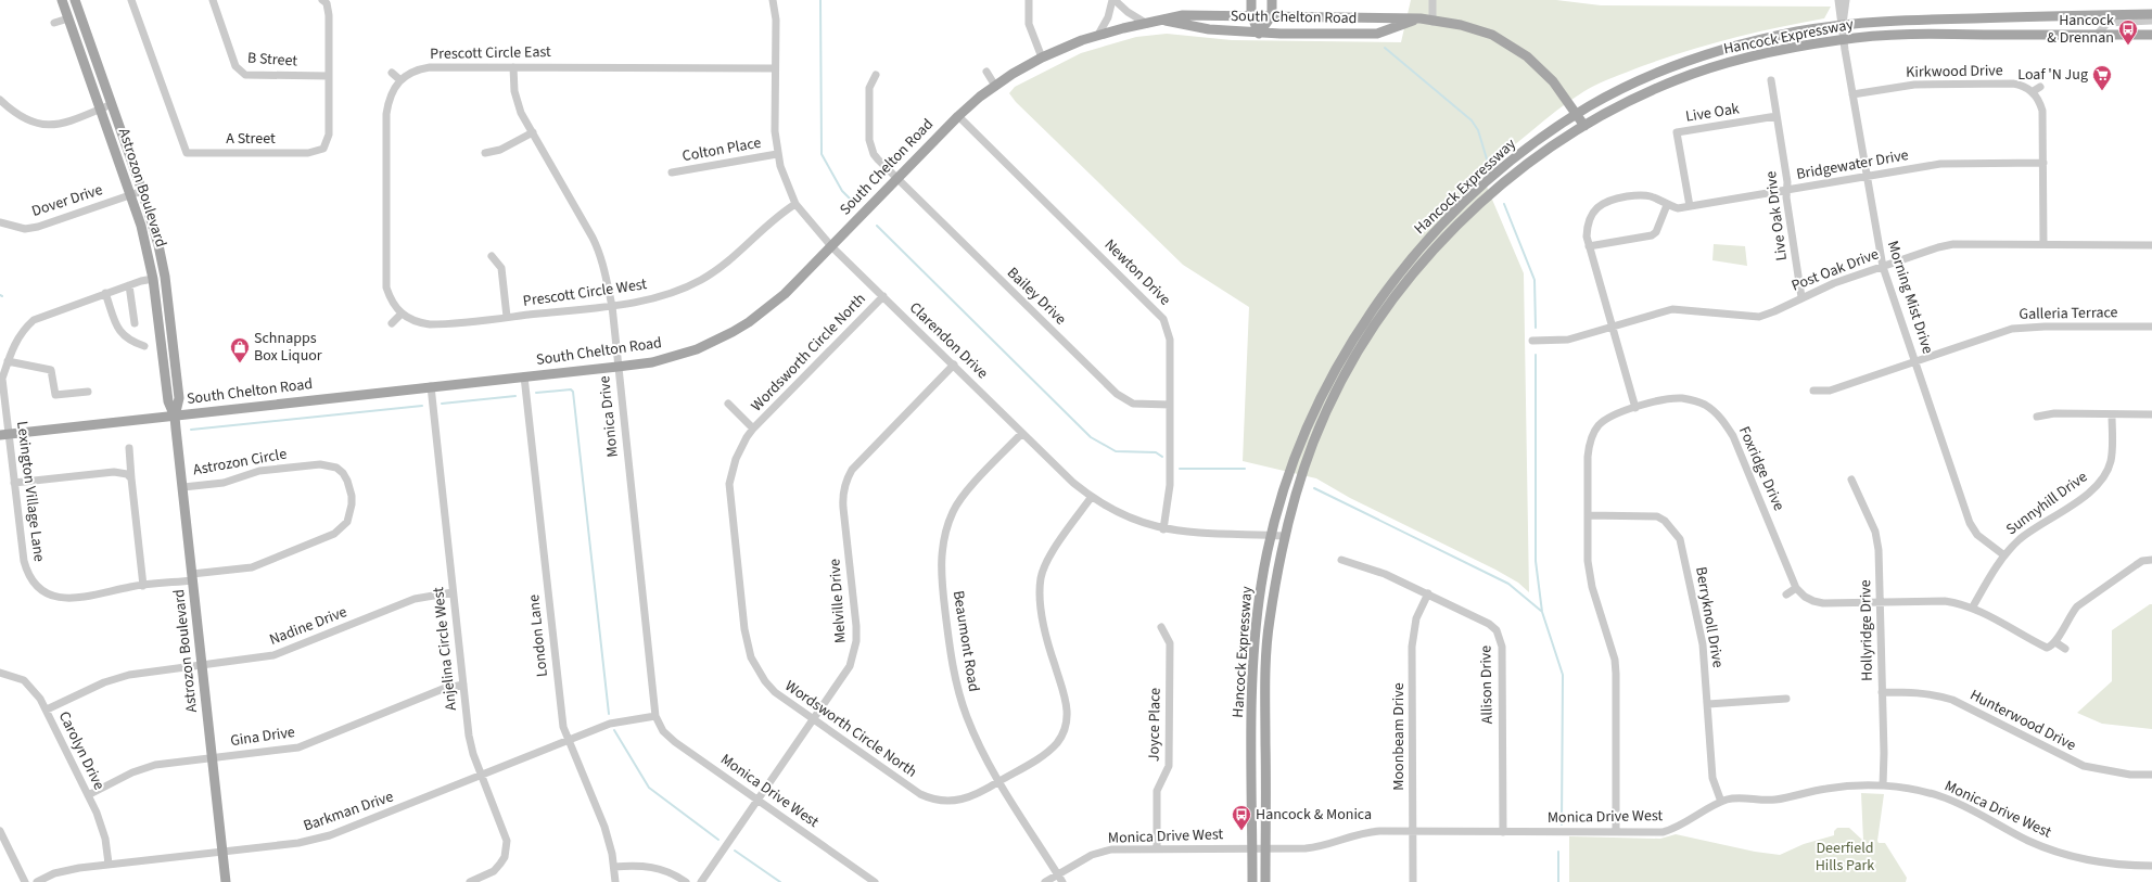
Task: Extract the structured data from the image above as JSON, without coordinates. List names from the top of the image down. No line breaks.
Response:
{"streets":{"main road":["South Chelton Road","Hancock Expressway","Astrozon Boulevard"],"street":["Prescott Circle East","B Street","Kirkwood Drive","Live Oak","A Street","Colton Place","Bridgewater Drive","Dover Drive","Live Oak Drive","Post Oak Drive","Newton Drive","Prescott Circle West","Bailey Drive","Morning Mist Drive","Galleria Terrace","Clarendon Drive","Wordsworth Circle North","Monica Drive","Astrozon Circle","Foxridge Drive","Lexington Village Lane","Sunnyhill Drive","Melville Drive","Berryknoll Drive","Nadine Drive","Hollyridge Drive","London Lane","Beaumont Road","Anjelina Circle West","Allison Drive","Hunterwood Drive","Joyce Place","Gina Drive","Moonbeam Drive","Carolyn Drive","Monica Drive West","Barkman Drive"]},"crossings":[["South Chelton Road","Hancock Expressway"],["South Chelton Road","Astrozon Boulevard"],["South Chelton Road","Newton Drive"],["South Chelton Road","Bailey Drive"],["South Chelton Road","Clarendon Drive"],["South Chelton Road","Monica Drive"],["South Chelton Road","Lexington Village Lane"],["South Chelton Road","London Lane"],["South Chelton Road","Anjelina Circle West"],["Hancock Expressway","Morning Mist Drive"],["Hancock Expressway","Clarendon Drive"],["Hancock Expressway","Monica Drive West"],["Prescott Circle East","Clarendon Drive"],["Prescott Circle East","Monica Drive"],["B Street","A Street"],["Kirkwood Drive","Morning Mist Drive"],["Live Oak","Bridgewater Drive"],["Live Oak","Live Oak Drive"],["Colton Place","Clarendon Drive"],["Bridgewater Drive","Live Oak Drive"],["Bridgewater Drive","Post Oak Drive"],["Bridgewater Drive","Morning Mist Drive"],["Bridgewater Drive","Foxridge Drive"],["Astrozon Boulevard","Dover Drive"],["Astrozon Boulevard","Astrozon Circle"],["Astrozon Boulevard","Lexington Village Lane"],["Astrozon Boulevard","Nadine Drive"],["Astrozon Boulevard","Gina Drive"],["Astrozon Boulevard","Barkman Drive"],["Live Oak Drive","Post Oak Drive"],["Post Oak Drive","Morning Mist Drive"],["Newton Drive","Bailey Drive"],["Newton Drive","Clarendon Drive"],["Prescott Circle West","Clarendon Drive"],["Prescott Circle West","Monica Drive"],["Morning Mist Drive","Galleria Terrace"],["Morning Mist Drive","Sunnyhill Drive"],["Clarendon Drive","Wordsworth Circle North"],["Clarendon Drive","Melville Drive"],["Clarendon Drive","Beaumont Road"],["Wordsworth Circle North","Melville Drive"],["Wordsworth Circle North","Beaumont Road"],["Monica Drive","Monica Drive West"],["Monica Drive","Barkman Drive"],["Astrozon Circle","Lexington Village Lane"],["Foxridge Drive","Berryknoll Drive"],["Foxridge Drive","Monica Drive West"],["Melville Drive","Monica Drive West"],["Berryknoll Drive","Monica Drive West"],["Nadine Drive","Anjelina Circle West"],["Nadine Drive","Carolyn Drive"],["Hollyridge Drive","Hunterwood Drive"],["Hollyridge Drive","Monica Drive West"],["London Lane","Barkman Drive"],["Beaumont Road","Monica Drive West"],["Anjelina Circle West","Gina Drive"],["Anjelina Circle West","Barkman Drive"],["Allison Drive","Moonbeam Drive"],["Allison Drive","Monica Drive West"],["Joyce Place","Monica Drive West"],["Gina Drive","Carolyn Drive"],["Moonbeam Drive","Monica Drive West"],["Carolyn Drive","Barkman Drive"],["Monica Drive West","Barkman Drive"]],"parks":["Deerfield Hills Park"],"places":{"bus stop":["Hancock & Drennan","Hancock & Monica"],"supermarket":["Loaf 'N Jug"],"shop":["Schnapps Box Liquor"]}}
